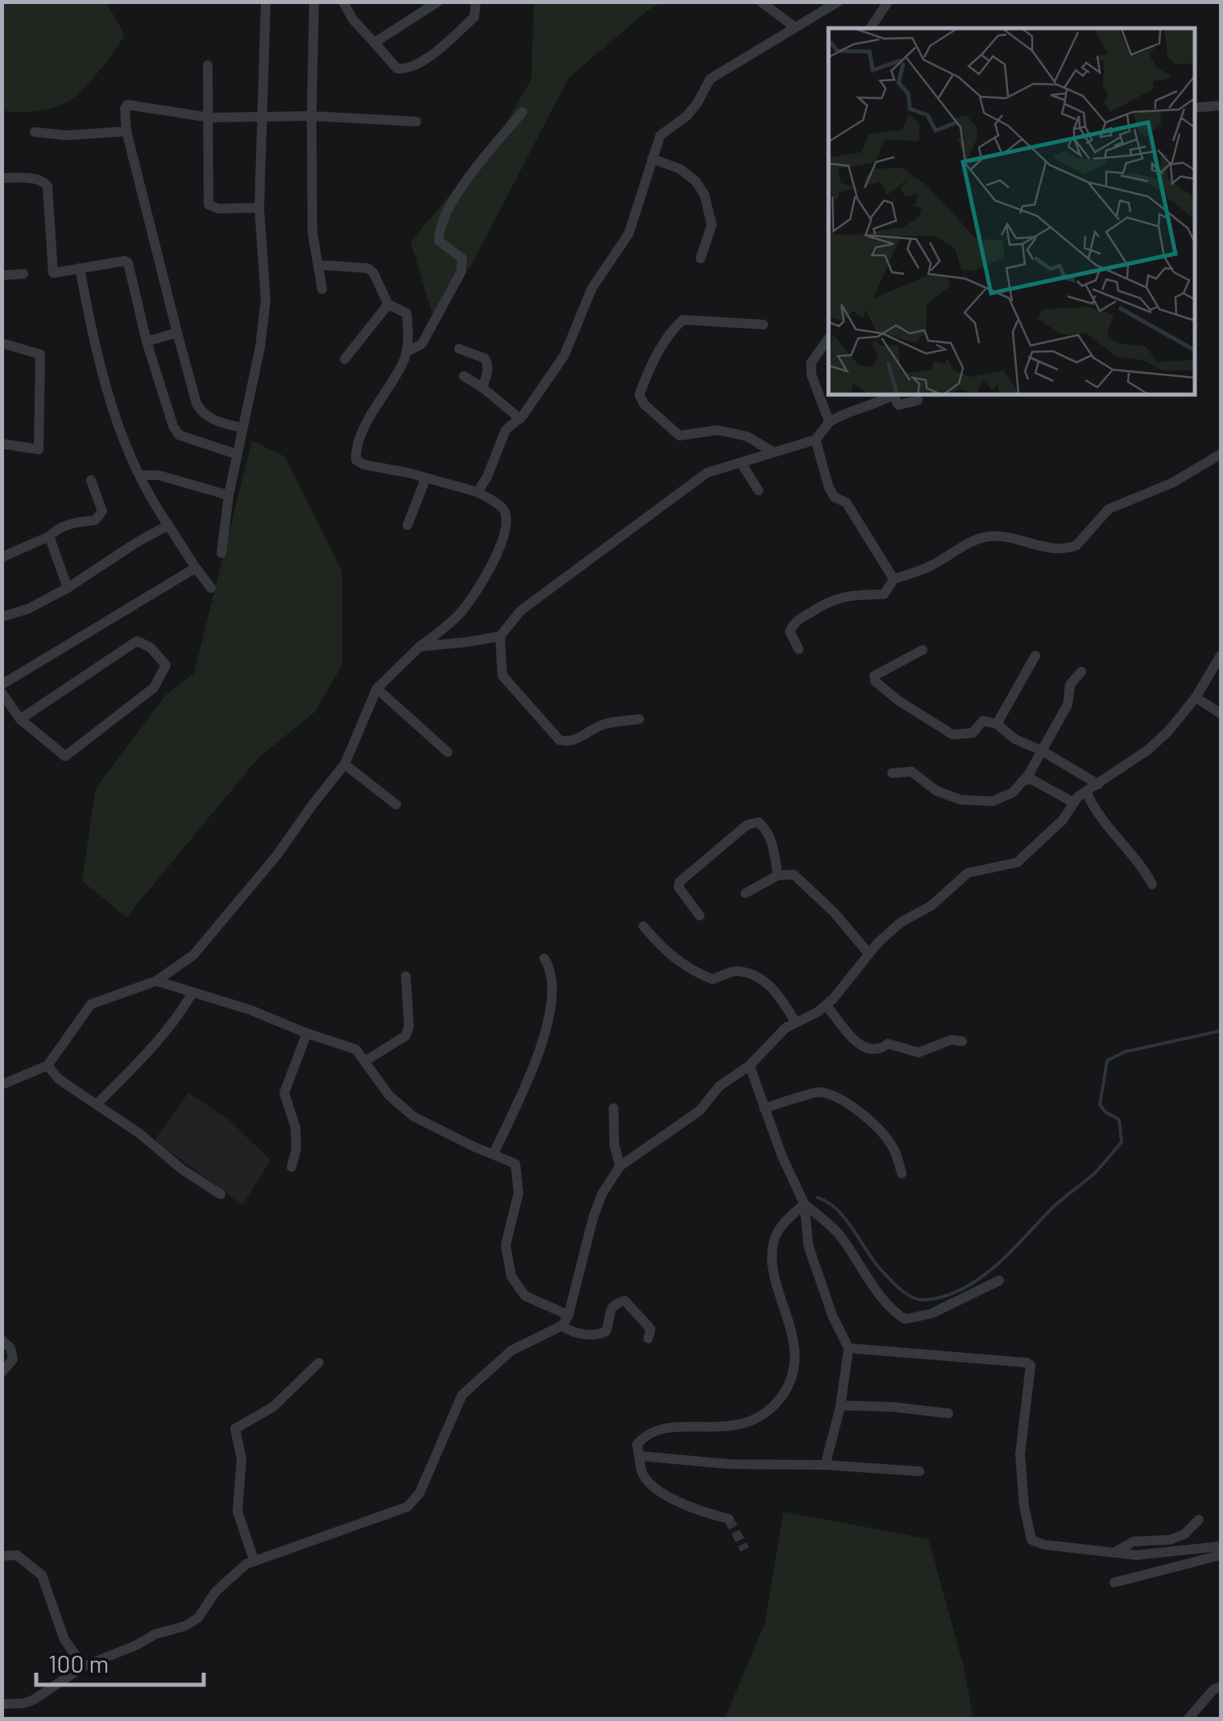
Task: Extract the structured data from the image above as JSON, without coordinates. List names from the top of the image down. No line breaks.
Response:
{"scale_bar":"100 m"}
